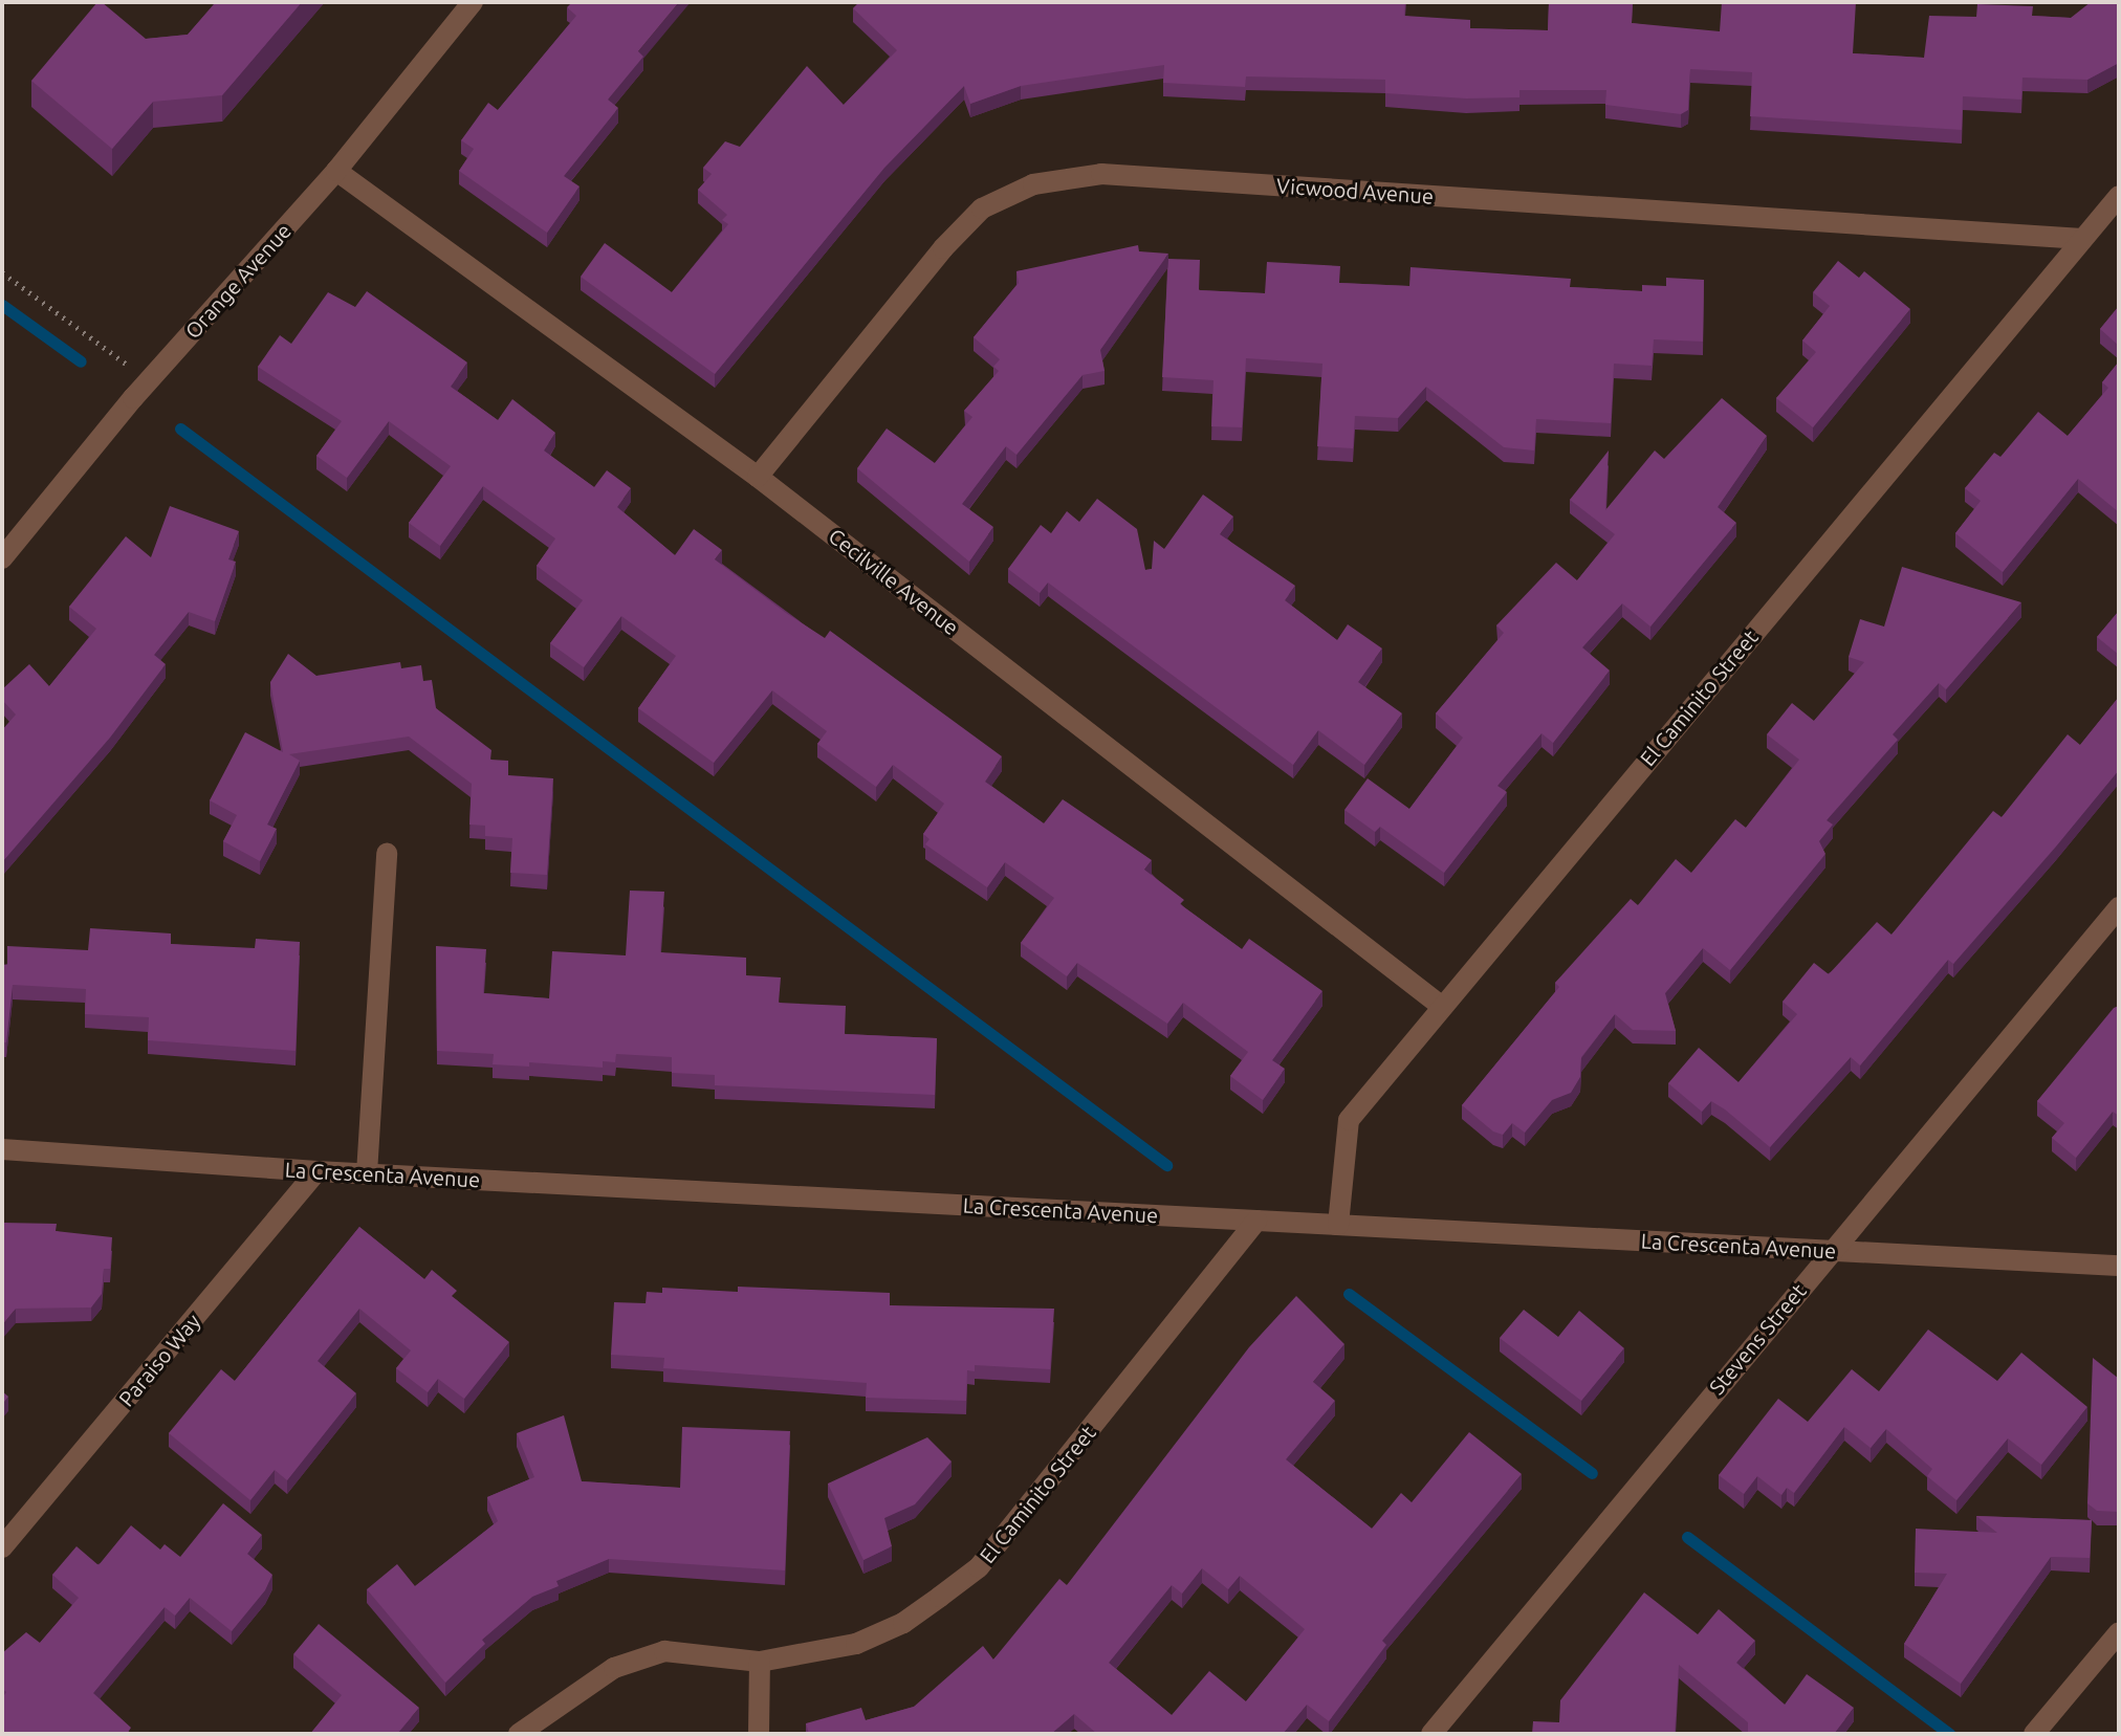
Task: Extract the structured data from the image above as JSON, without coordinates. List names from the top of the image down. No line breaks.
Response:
{"streets":{"street":["Vicwood Avenue","Orange Avenue","Cecilville Avenue","El Caminito Street","La Crescenta Avenue","Stevens Street","Paraiso Way"]},"crossings":[["Vicwood Avenue","Cecilville Avenue"],["Vicwood Avenue","El Caminito Street"],["Orange Avenue","Cecilville Avenue"],["Cecilville Avenue","El Caminito Street"],["El Caminito Street","La Crescenta Avenue"],["La Crescenta Avenue","Stevens Street"],["La Crescenta Avenue","Paraiso Way"]]}
